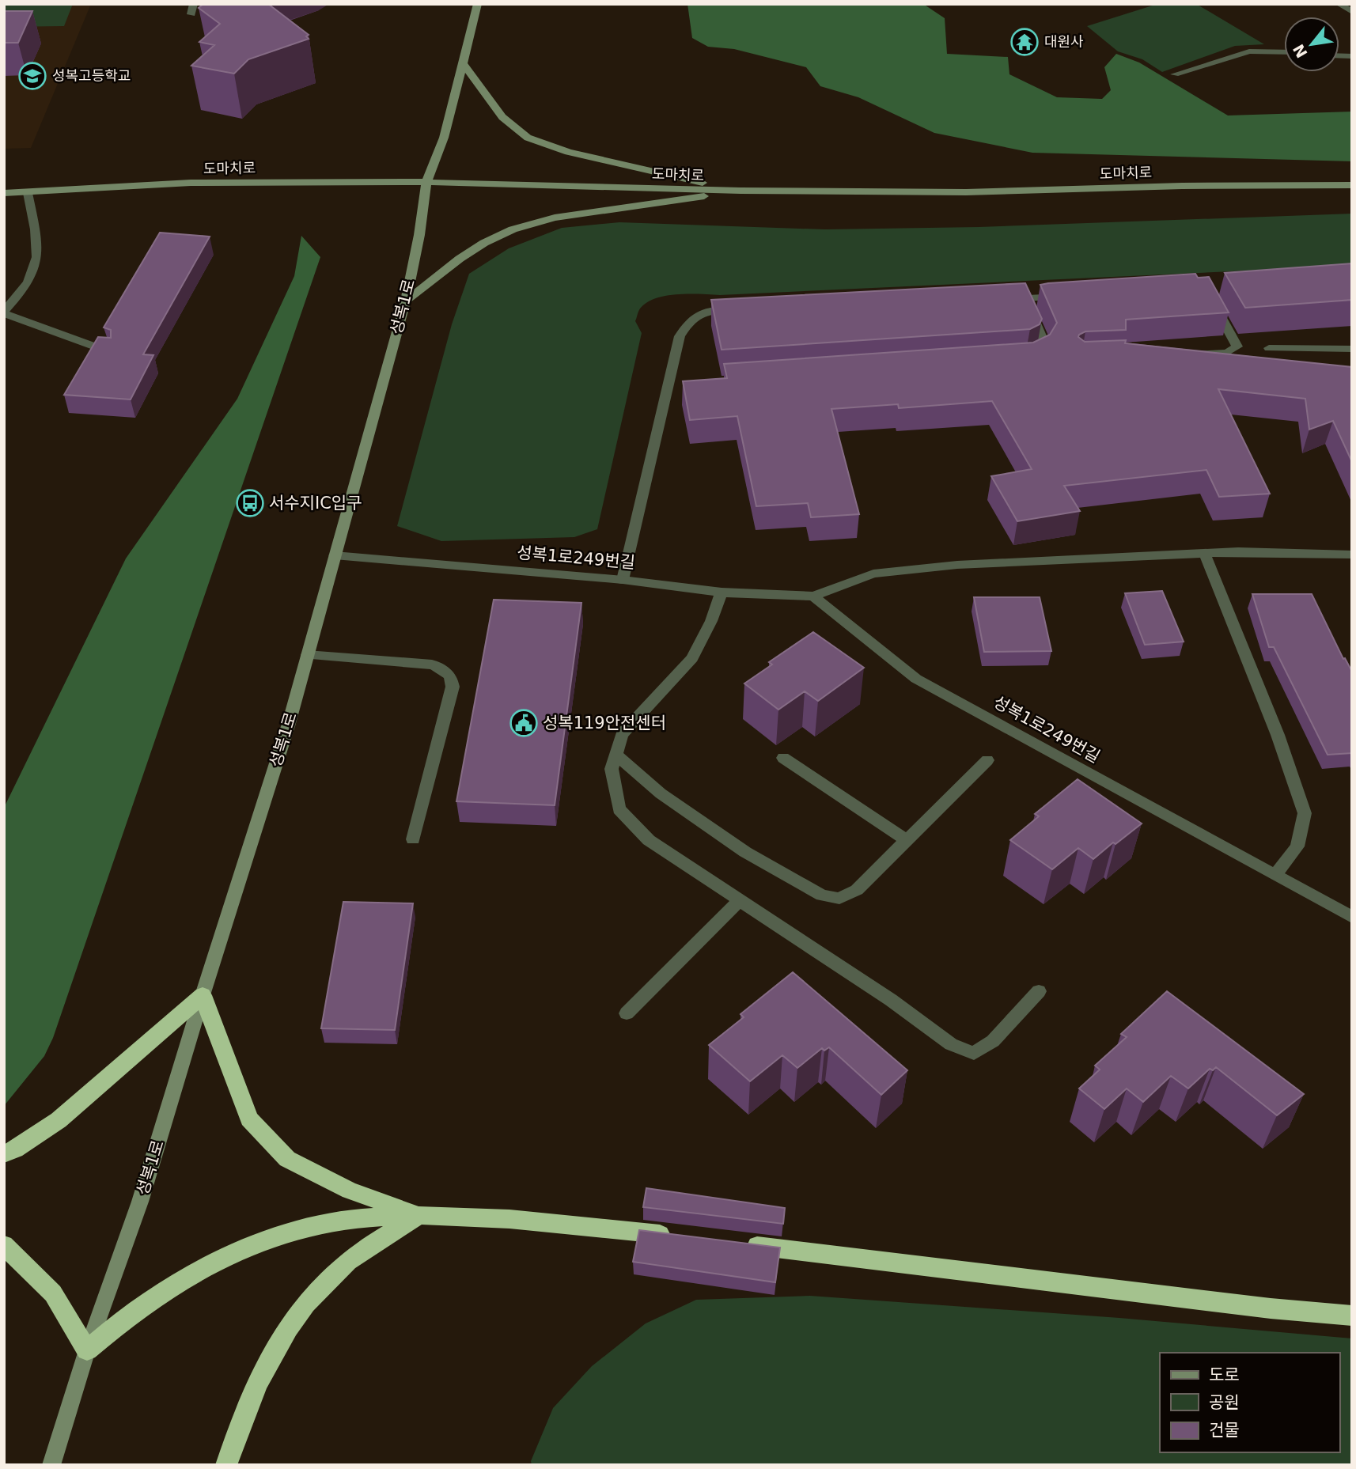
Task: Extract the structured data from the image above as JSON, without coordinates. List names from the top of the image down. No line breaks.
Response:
{"streets":{"main road":["도마치로","성복1로"],"street":["성복1로249번길"]},"crossings":[["도마치로","성복1로"],["성복1로","성복1로249번길"]],"places":{"temple":["대원사"],"school or university":["성복고등학교"],"bus stop":["서수지IC입구"],"public building":["성복119안전센터"]},"legend":["도로","공원","건물"],"north":"bottom left"}
